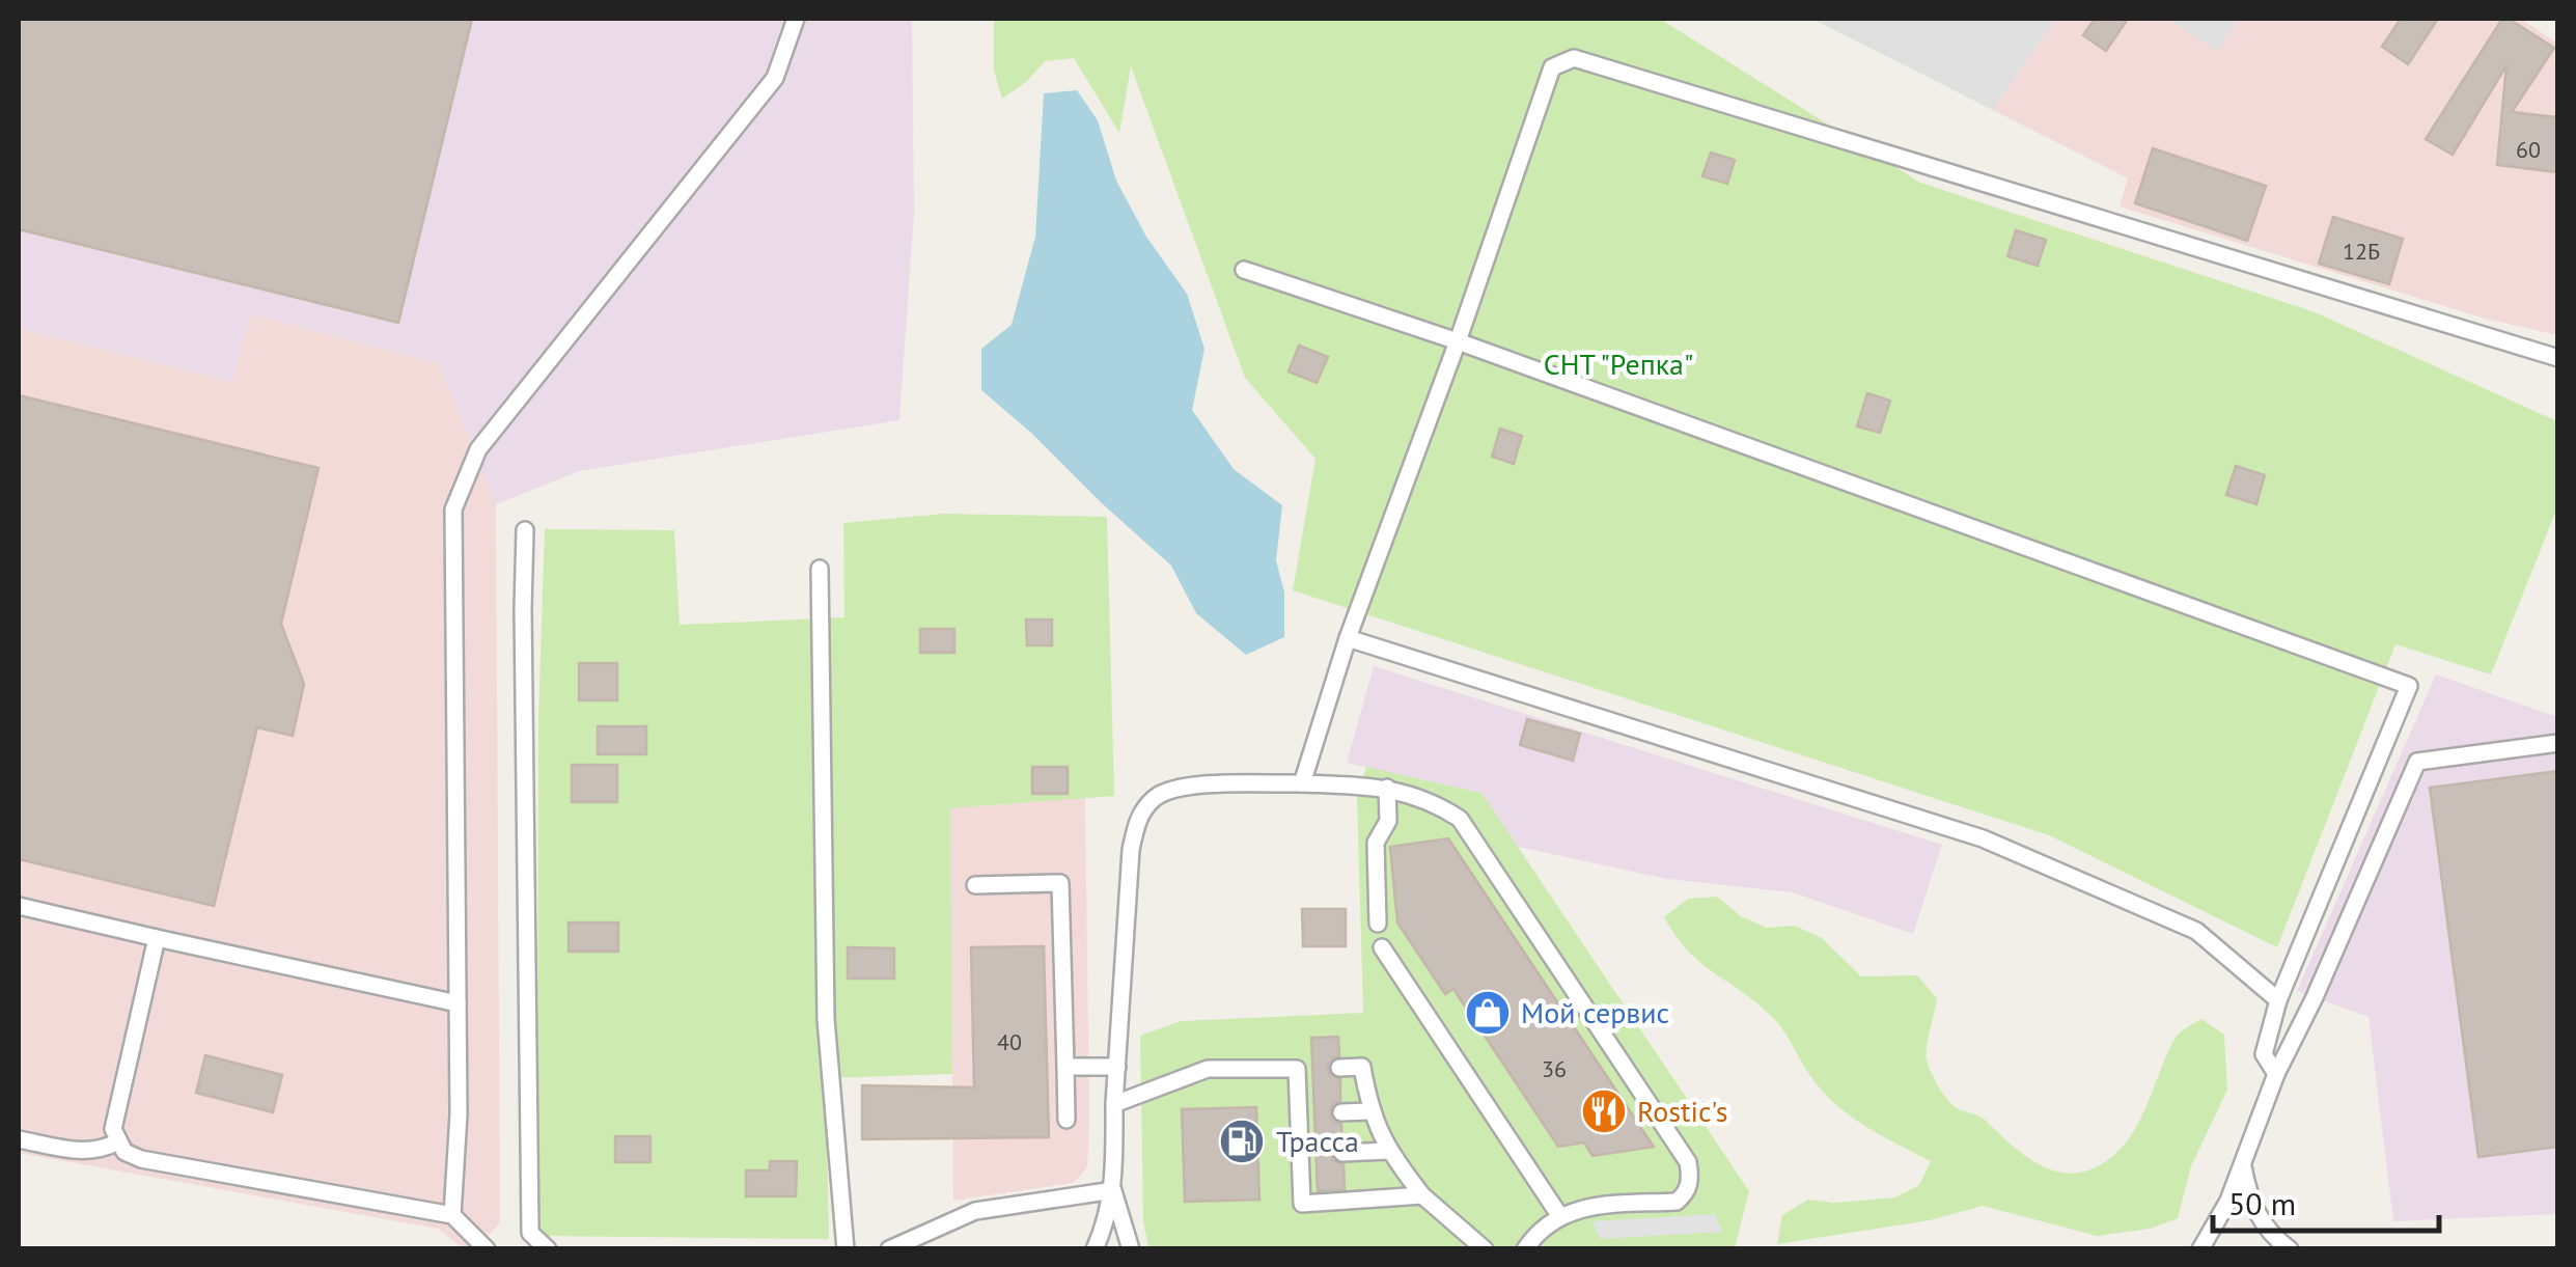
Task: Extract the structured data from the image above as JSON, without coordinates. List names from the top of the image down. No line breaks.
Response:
{"parks":["СНТ \"Репка\""],"places":{"shop":["Мой сервис"],"restaurant":["Rostic's"],"fuel station":["Трасса"]},"house_numbers":["60","12Б","40","36"],"scale_bar":"50 m"}
